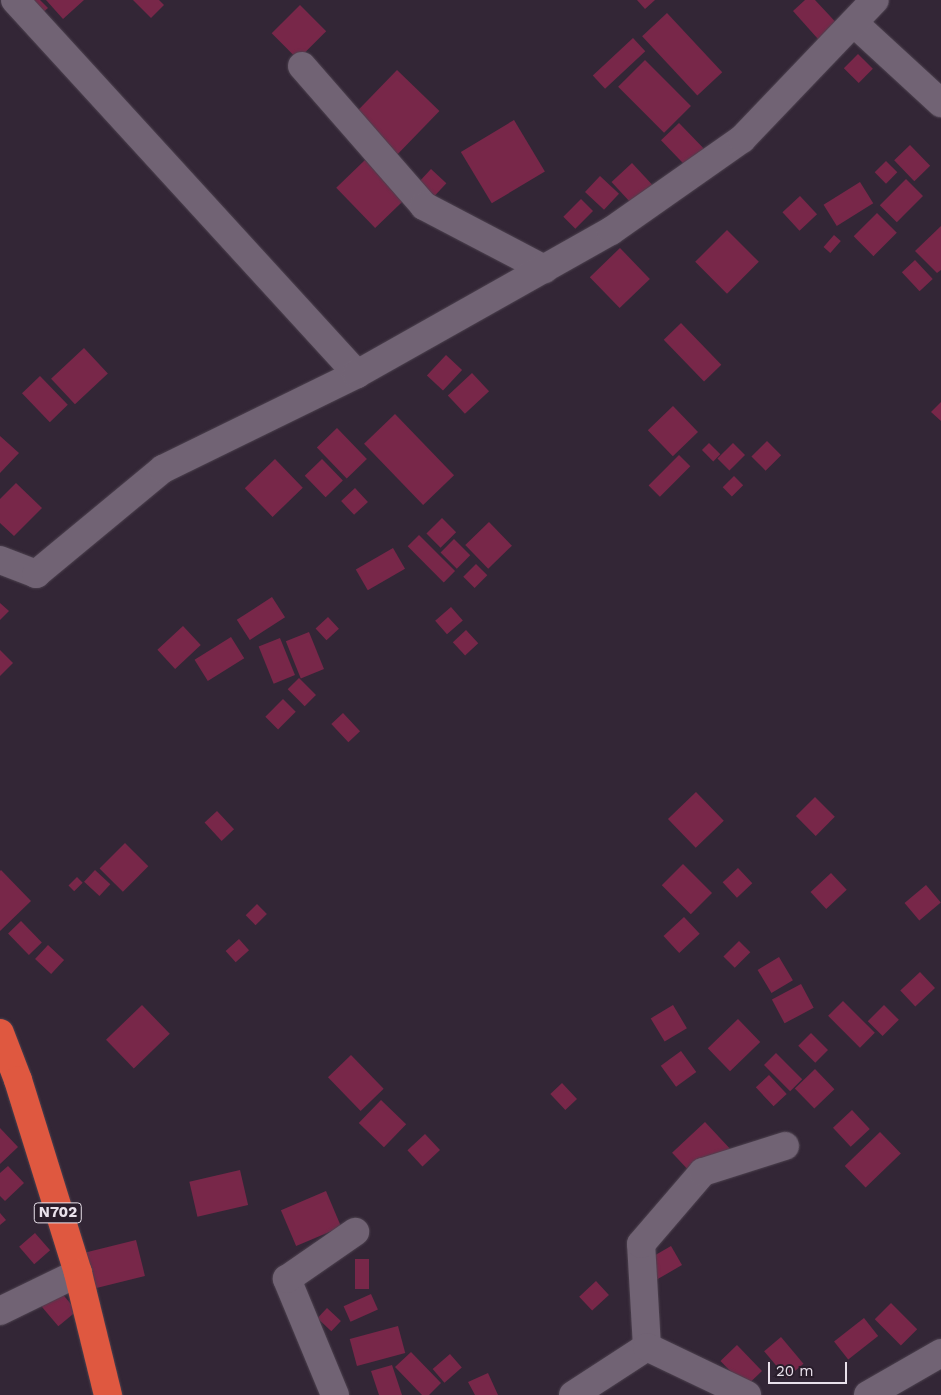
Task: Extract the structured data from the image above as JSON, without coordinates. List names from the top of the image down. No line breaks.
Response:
{"streets":{"highway":["N702"]},"scale_bar":"20 m"}
